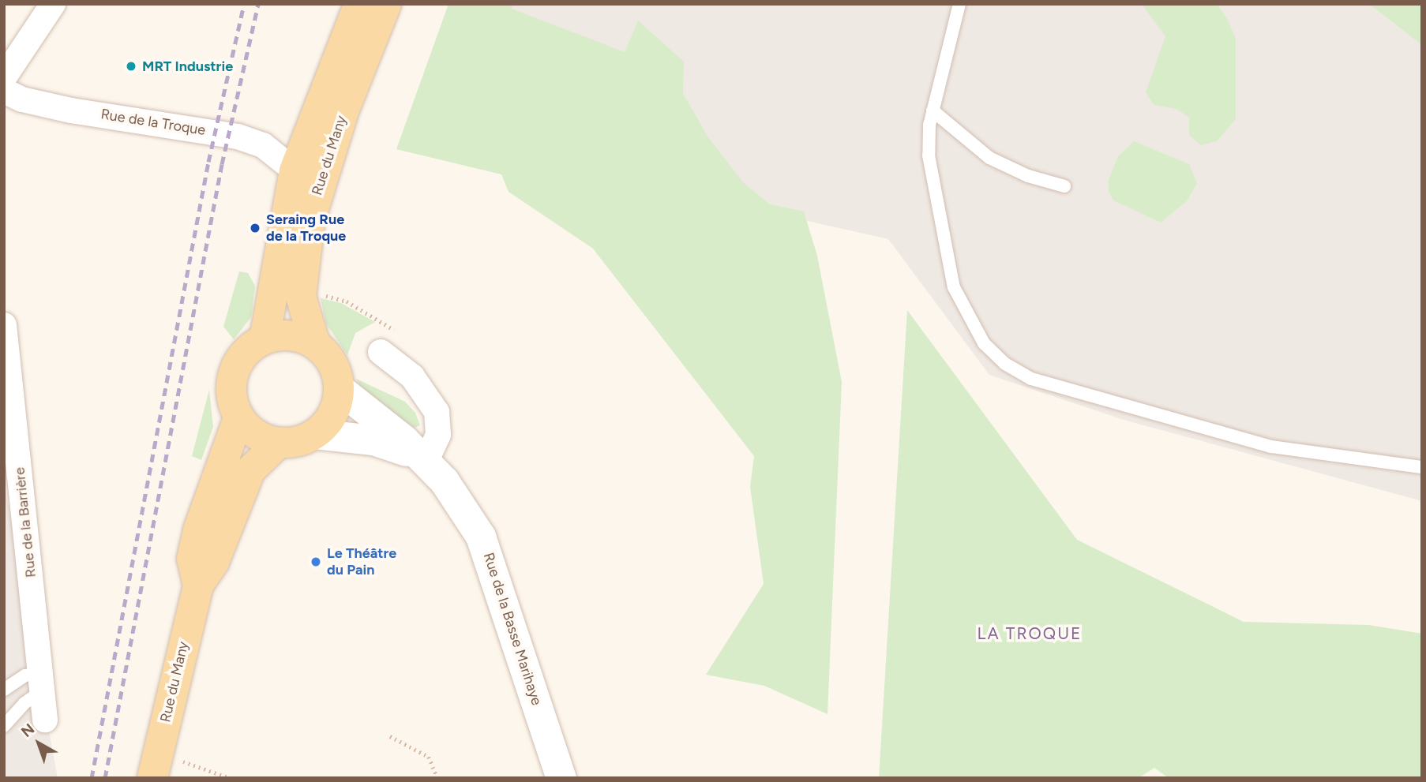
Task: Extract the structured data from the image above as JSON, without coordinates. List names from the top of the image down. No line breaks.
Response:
{"streets":{"main road":["Rue du Many"],"street":["Rue de la Troque","Rue de la Barrière","Rue de la Basse Marihaye"]},"crossings":[["Rue de la Troque","Rue du Many"],["Rue du Many","Rue de la Basse Marihaye"]],"districts":["LA TROQUE"],"places":["MRT Industrie","Seraing Rue de la Troque","Le Théâtre du Pain"],"north":"top left"}
